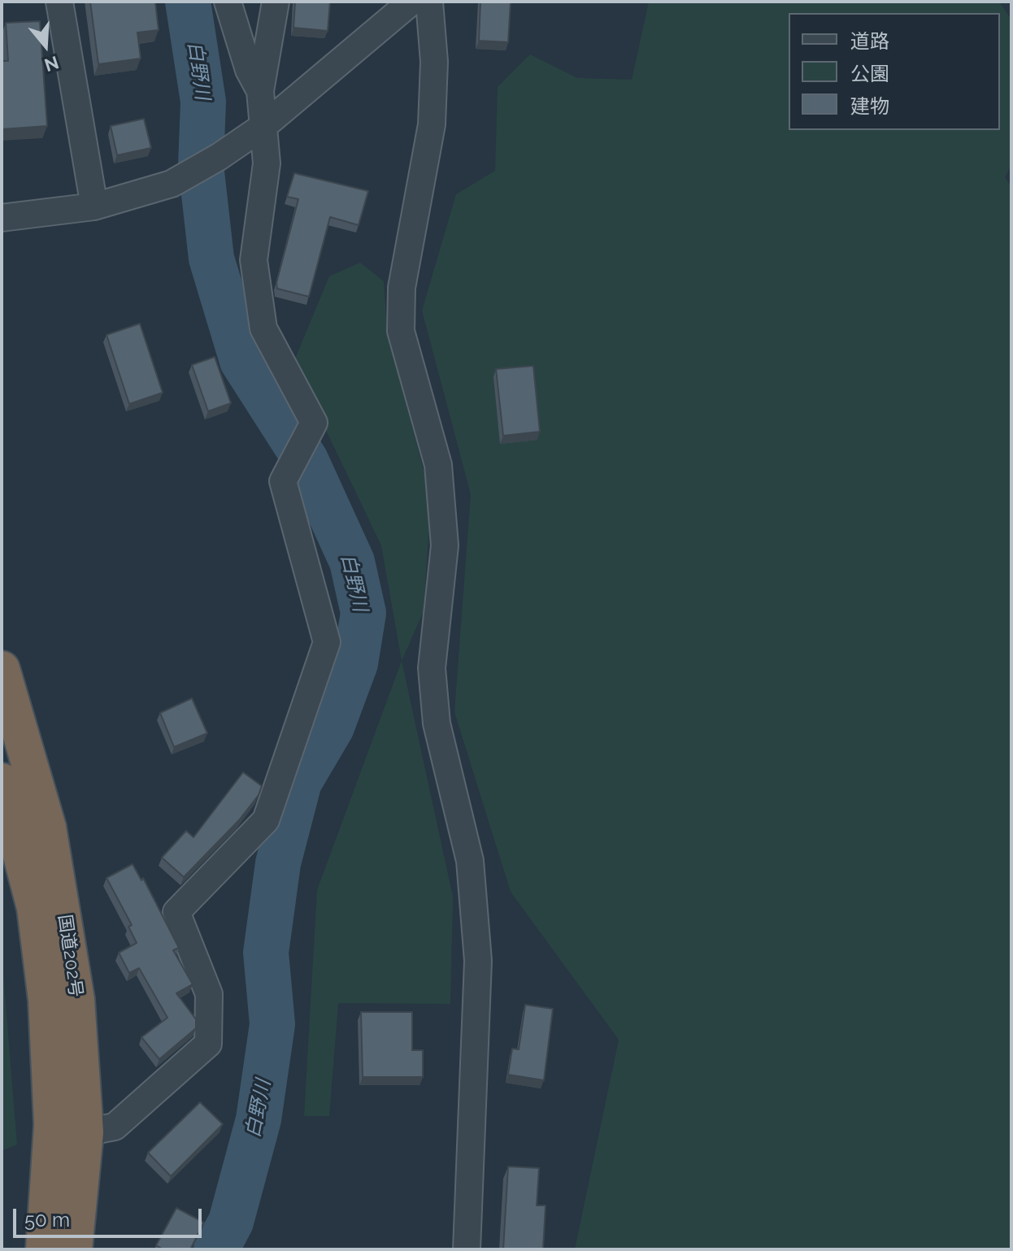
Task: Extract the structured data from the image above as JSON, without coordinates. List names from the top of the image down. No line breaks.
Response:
{"streets":{"highway":["国道202号"]},"water":["白野川"],"legend":["道路","公園","建物"],"scale_bar":"50 m","north":"bottom"}
